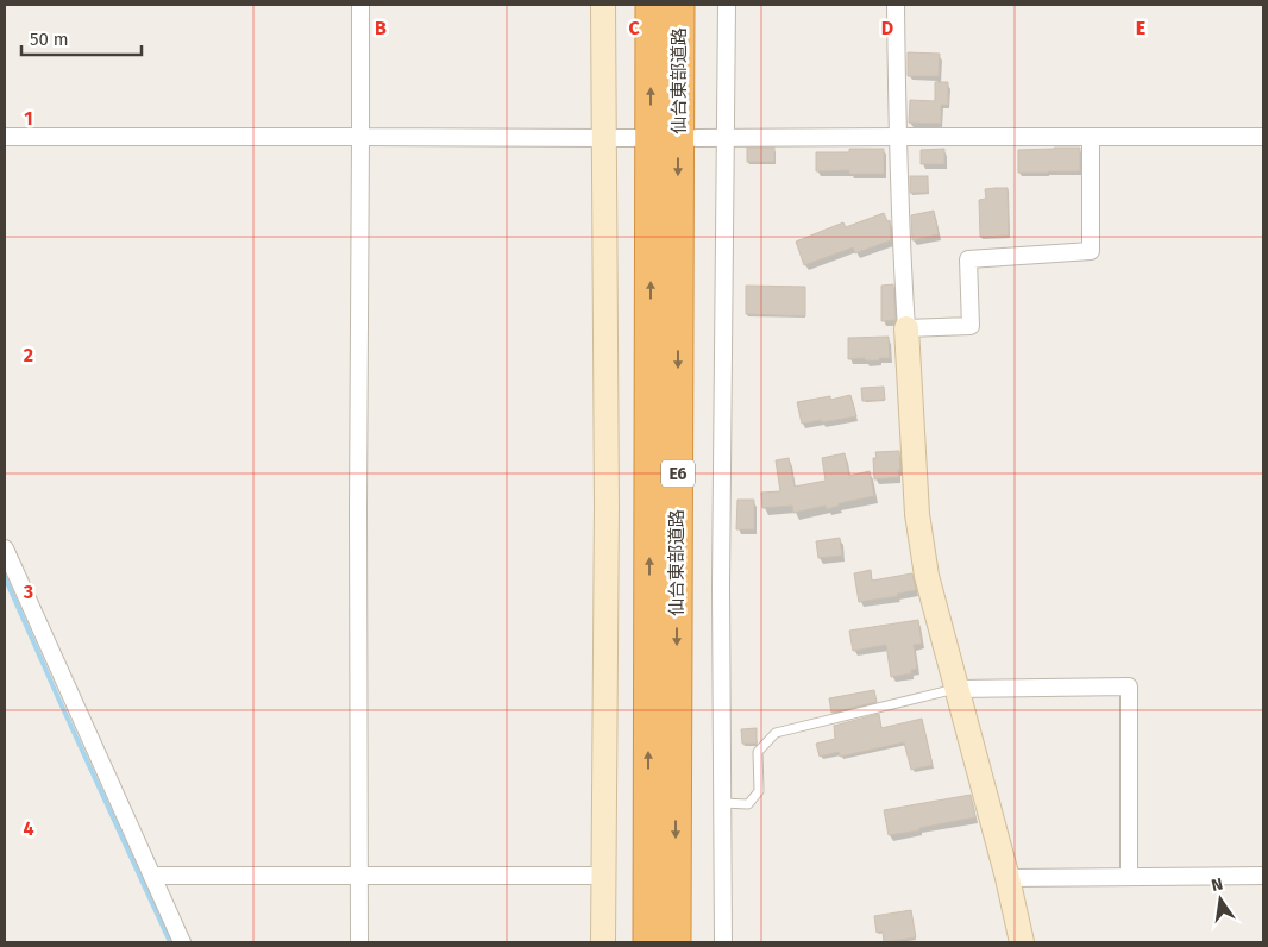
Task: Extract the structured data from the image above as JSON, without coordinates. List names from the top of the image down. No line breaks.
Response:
{"streets":{"highway":["仙台東部道路","E6"]},"scale_bar":"50 m","north":"top","grid":{"columns":["B","C","D","E"],"rows":["1","2","3","4"]}}
